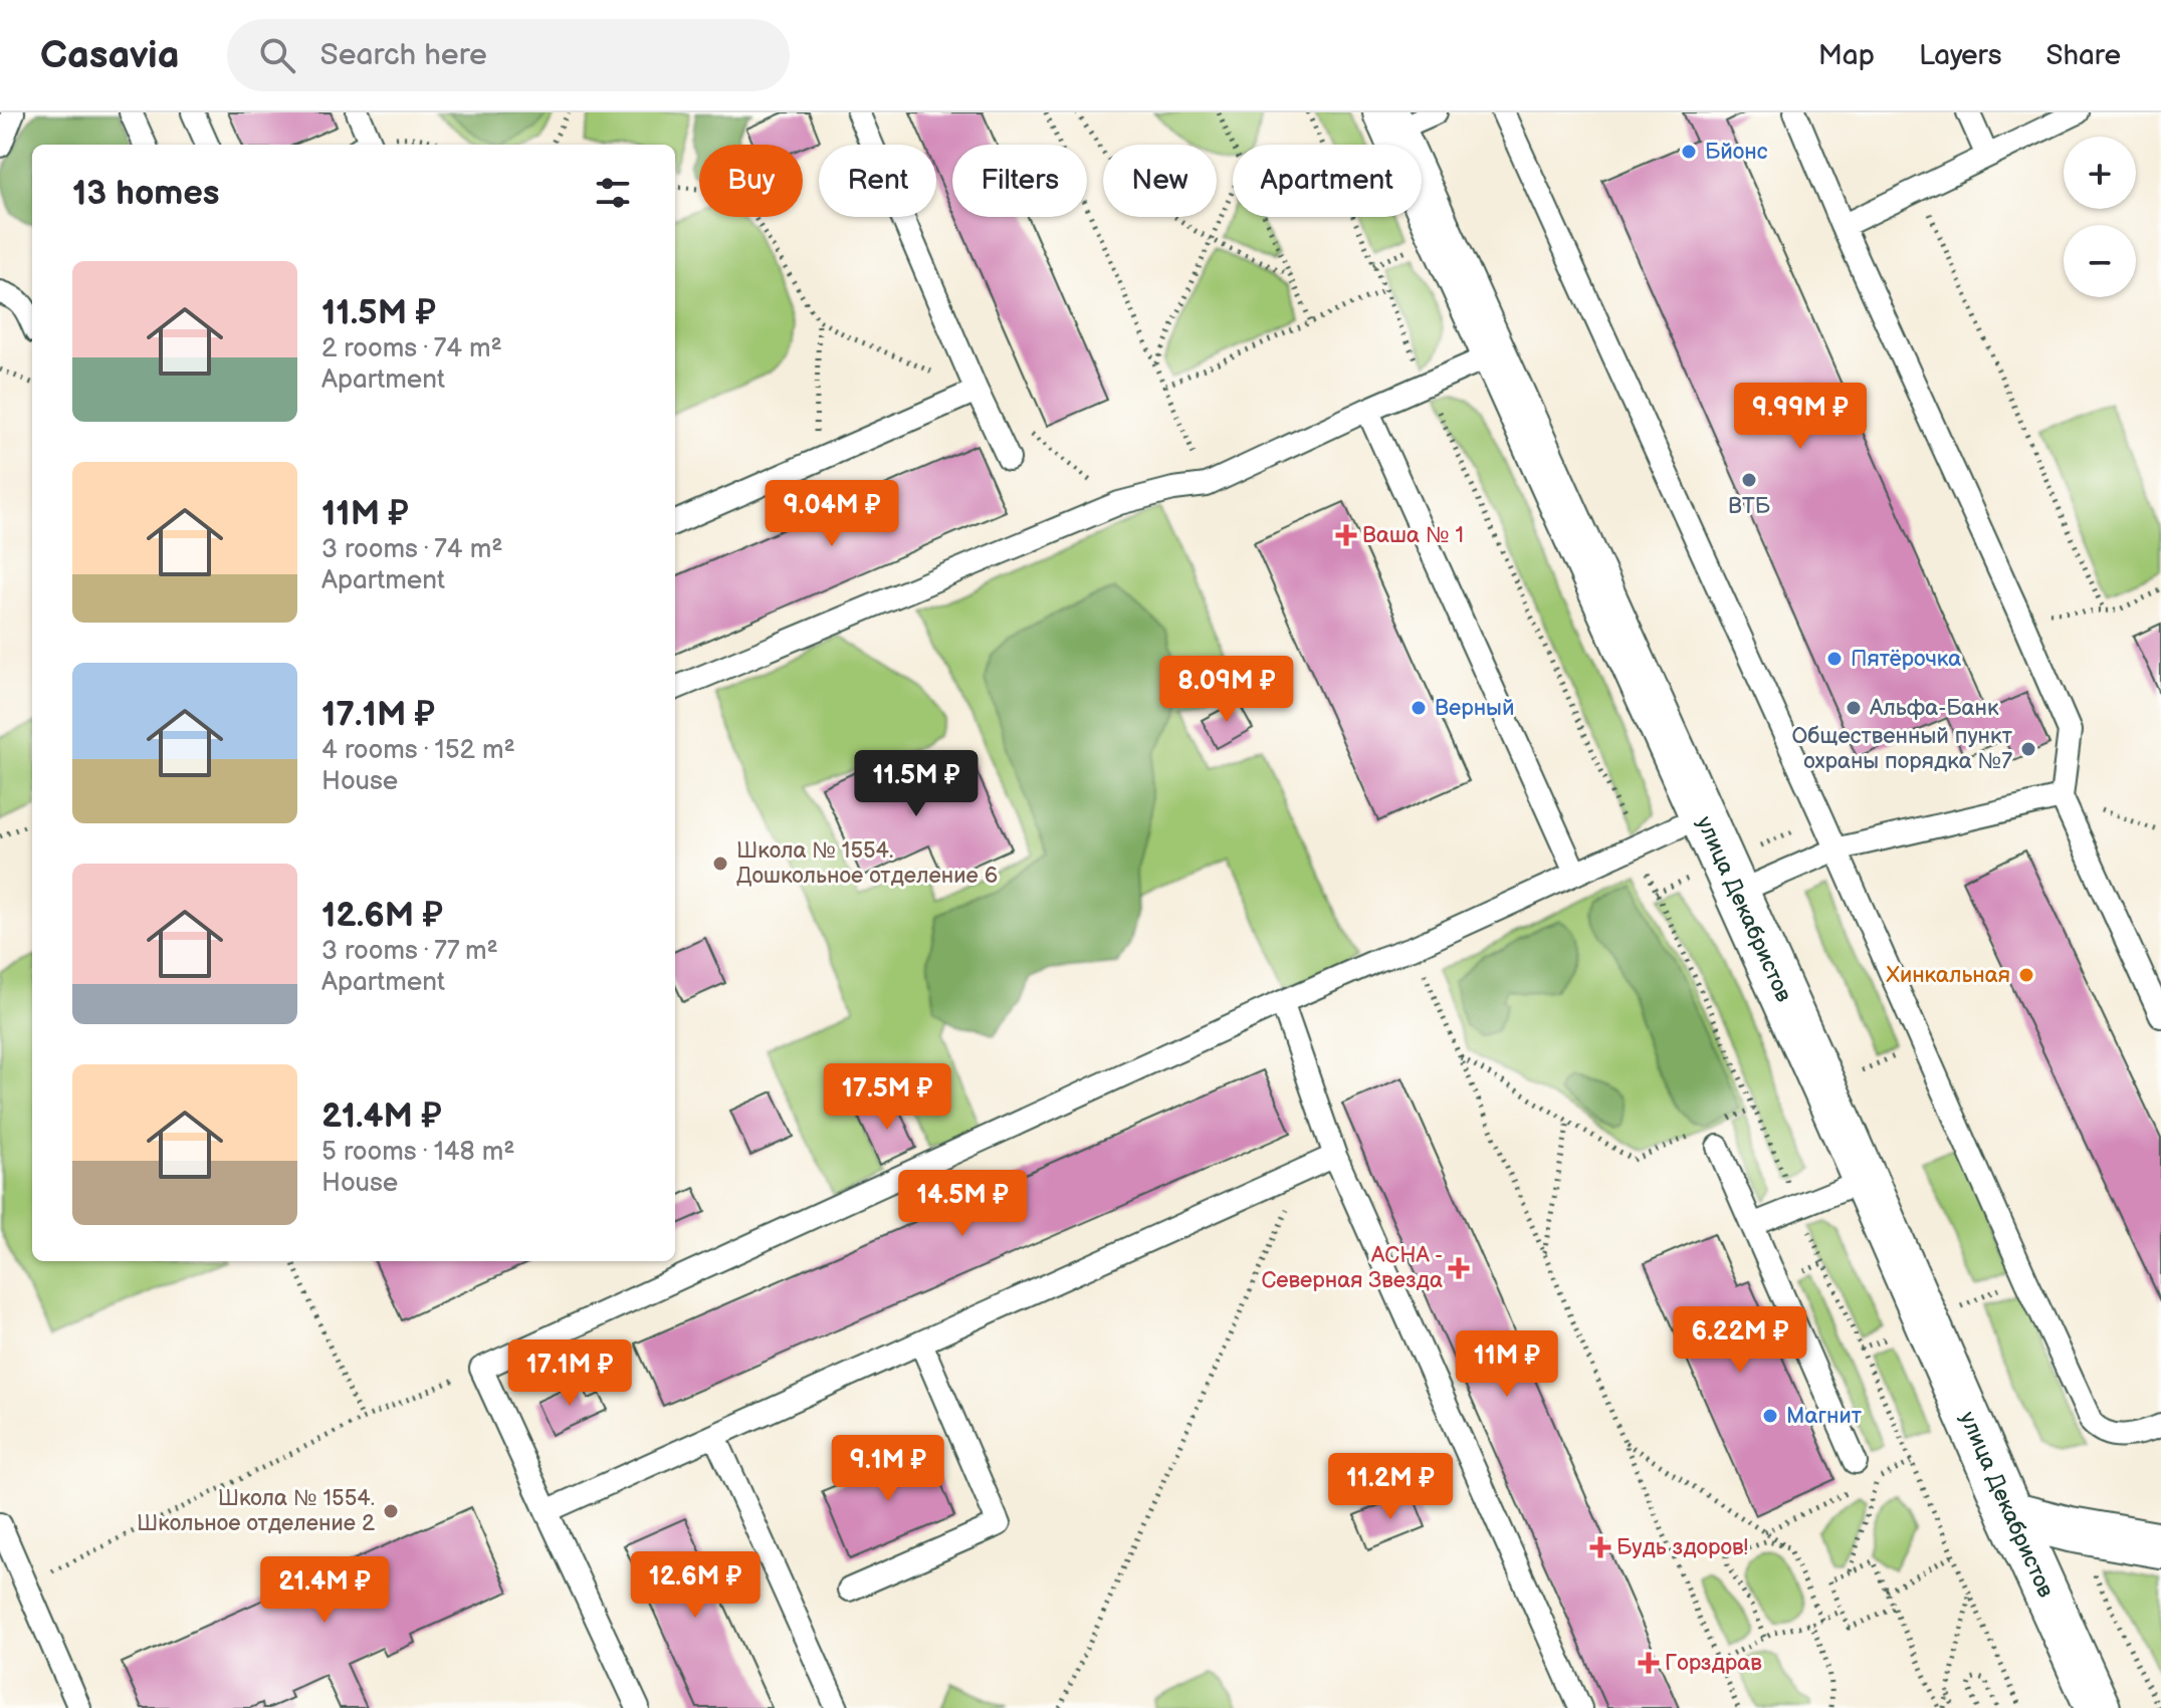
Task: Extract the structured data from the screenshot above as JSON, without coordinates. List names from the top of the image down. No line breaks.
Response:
{"streets":{"main road":["улица Декабристов"]},"places":{"other":["Бйонс","ВТБ","Пятёрочка","Верный","Альфа-Банк","Общественный пункт охраны порядка №7","Школа № 1554. Дошкольное отделение 6","Хинкальная","Магнит","Школа № 1554. Школьное отделение 2"],"health":["Ваша № 1","АСНА - Северная Звезда","Будь здоров!","Горздрав"]},"page":{"header":"Casavia","search":"Search here","nav":["Map","Layers","Share"],"map_buttons":["+","−"],"chip":["Buy","Rent","Filters","New","Apartment"],"heading":"13 homes","list":[{"name":"11.5M ₽","note":"2 rooms · 74 m² · Apartment"},{"name":"11M ₽","note":"3 rooms · 74 m² · Apartment"},{"name":"17.1M ₽","note":"4 rooms · 152 m² · House"},{"name":"12.6M ₽","note":"3 rooms · 77 m² · Apartment"},{"name":"21.4M ₽","note":"5 rooms · 148 m² · House"}],"price":["9.99M ₽","9.04M ₽","8.09M ₽","11.5M ₽","17.5M ₽","14.5M ₽","6.22M ₽","11M ₽","17.1M ₽","9.1M ₽","11.2M ₽","12.6M ₽","21.4M ₽"]}}
